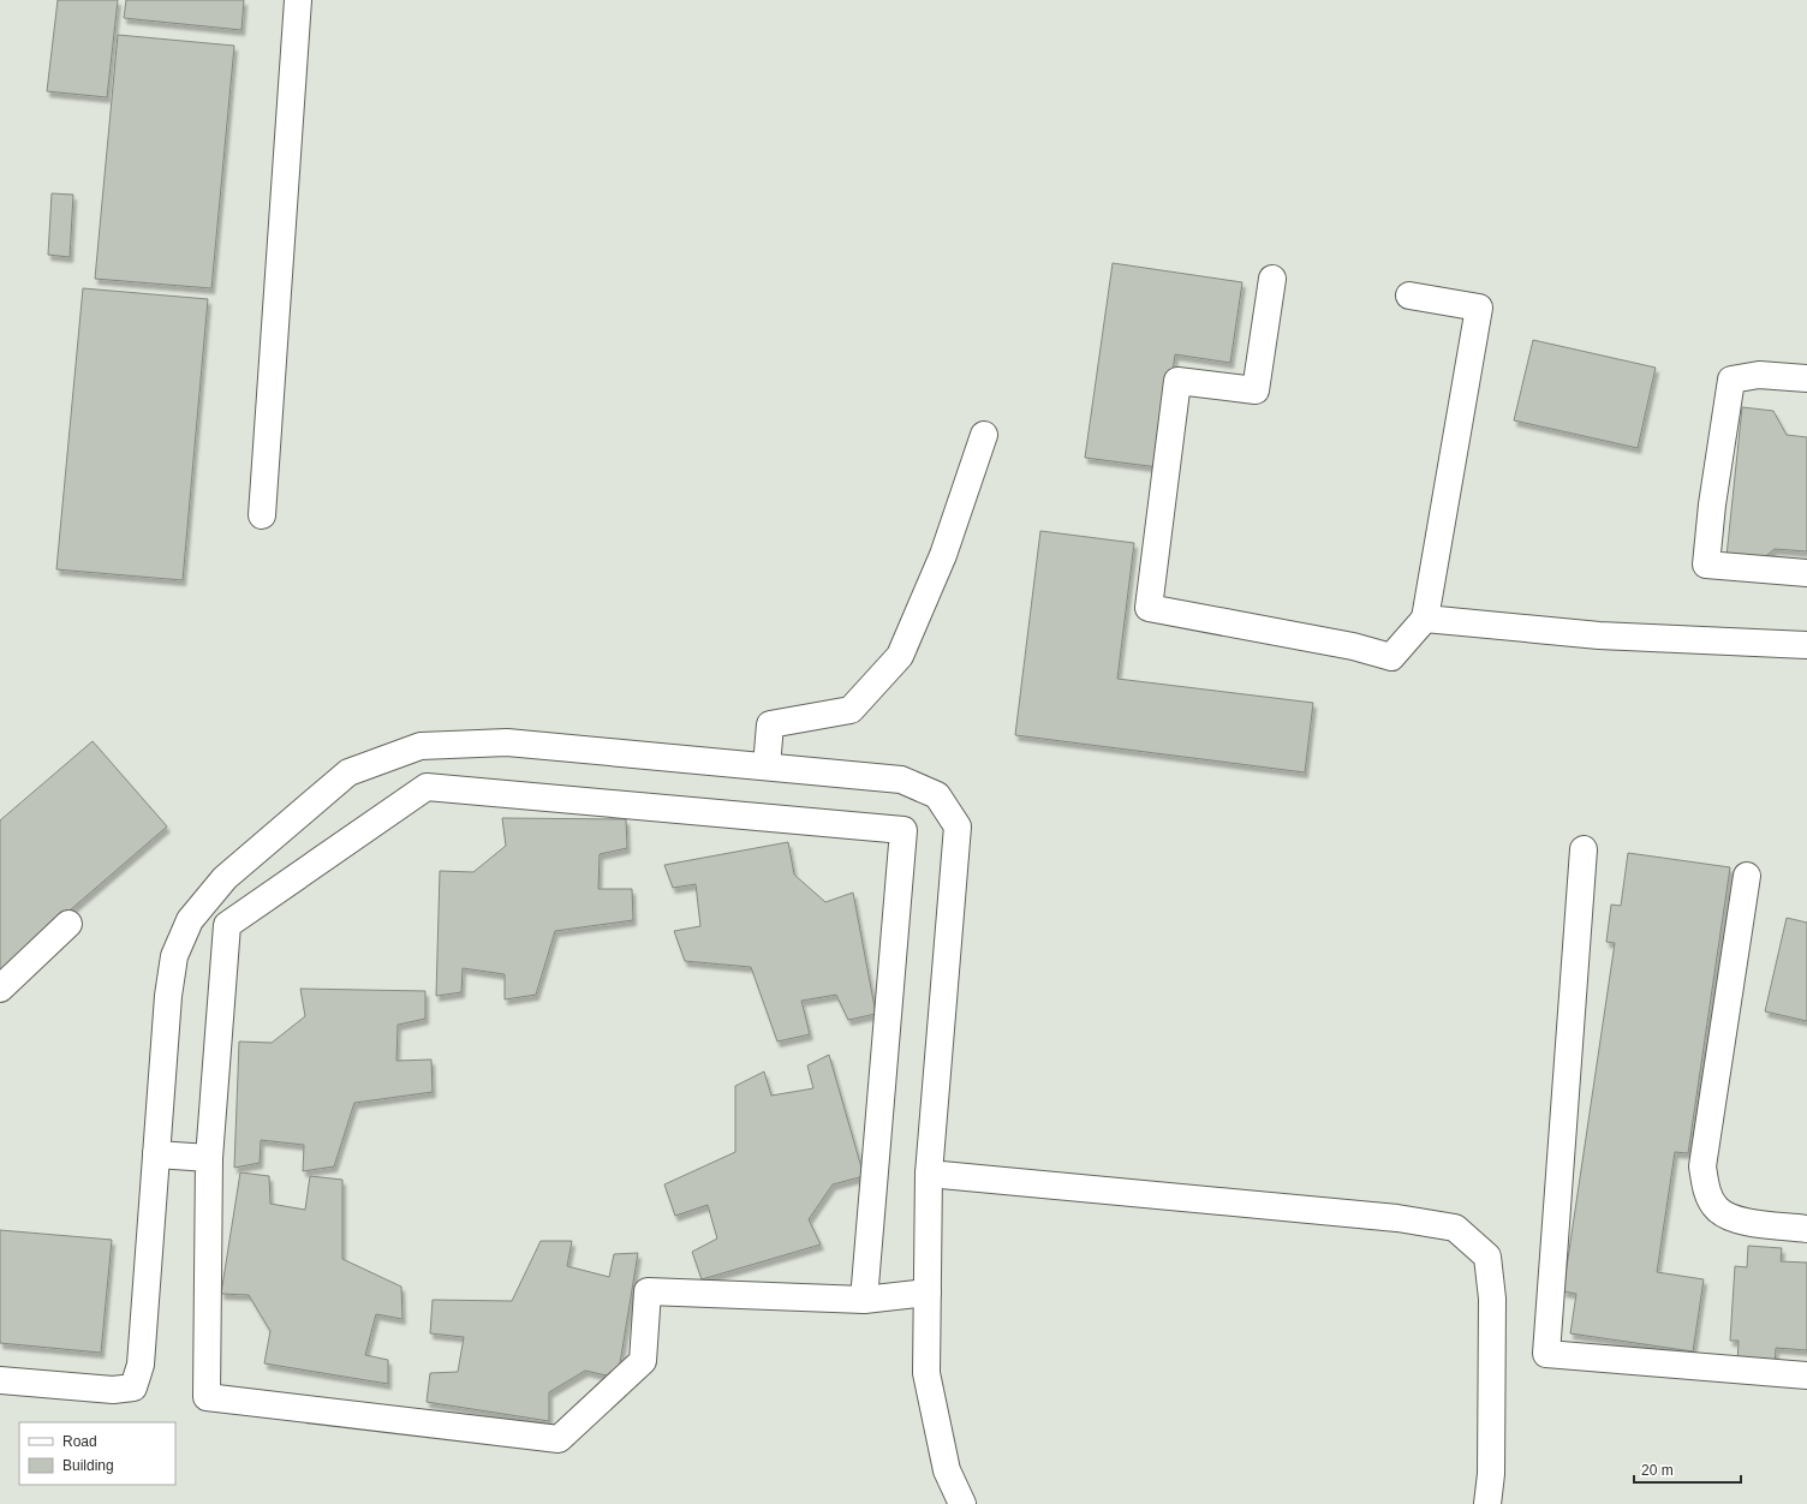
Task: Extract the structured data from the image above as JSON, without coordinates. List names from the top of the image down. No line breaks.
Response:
{"legend":["Road","Building"],"scale_bar":"20 m"}
